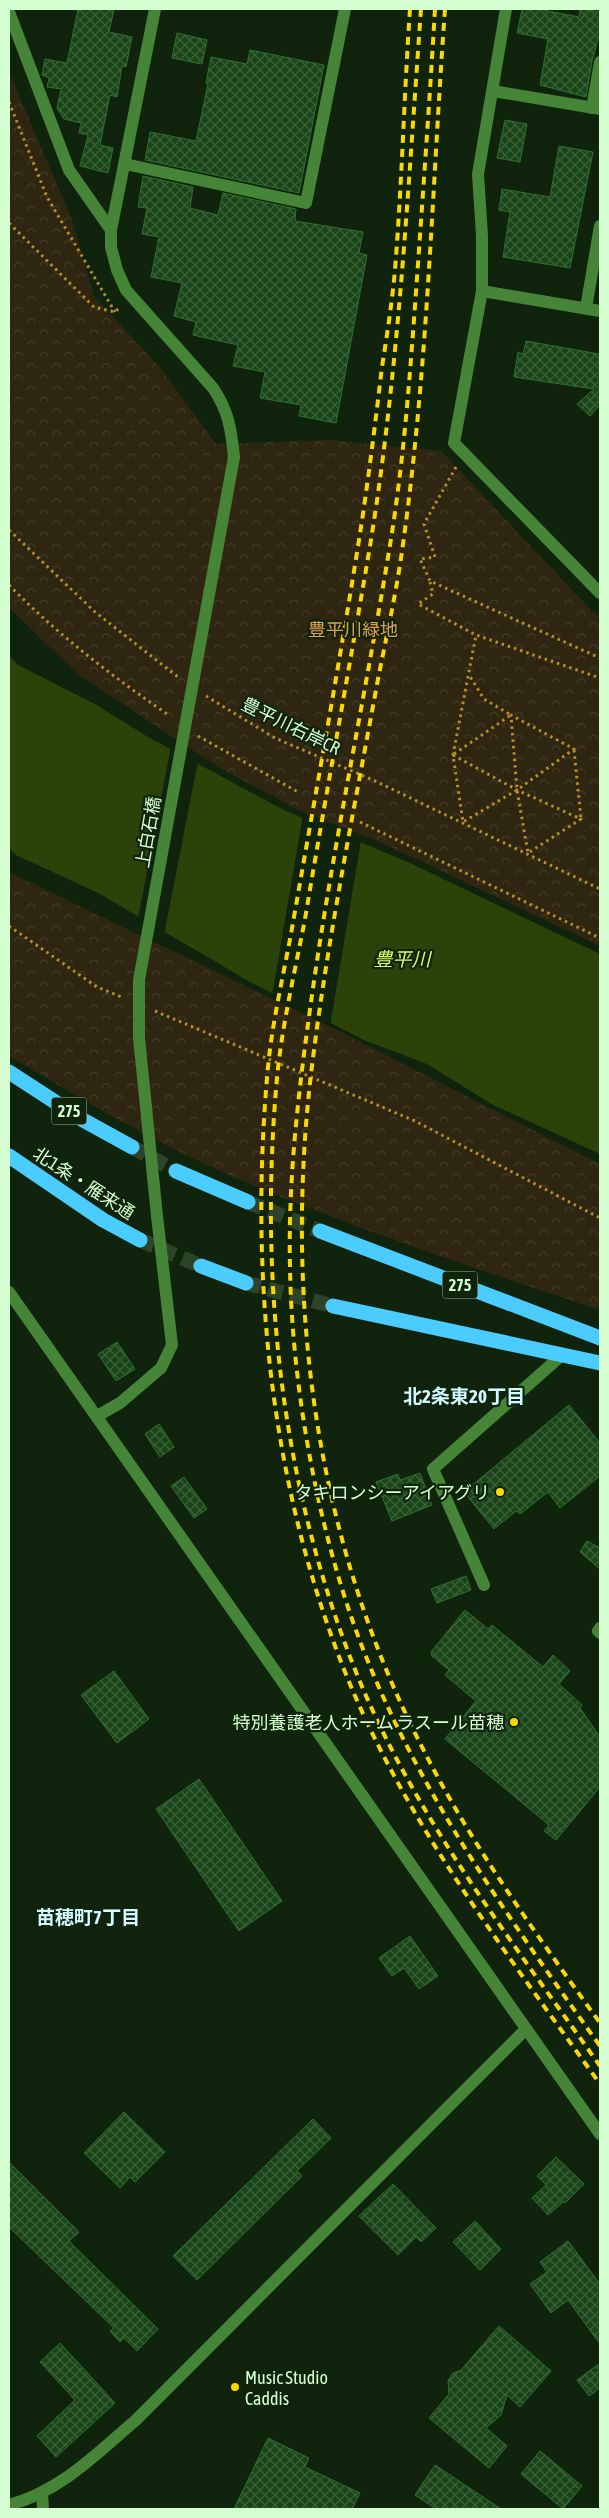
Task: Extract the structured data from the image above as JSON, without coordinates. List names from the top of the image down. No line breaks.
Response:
{"streets":{"highway":["275","北1条・雁来通"],"street":["上白石橋"],"path":["豊平川右岸CR"]},"districts":["北2条東20丁目","苗穂町7丁目"],"water":["豊平川"],"parks":["豊平川緑地"],"places":["タキロンシーアイアグリ","特別養護老人ホーム ラスール苗穂","Music Studio Caddis"]}
